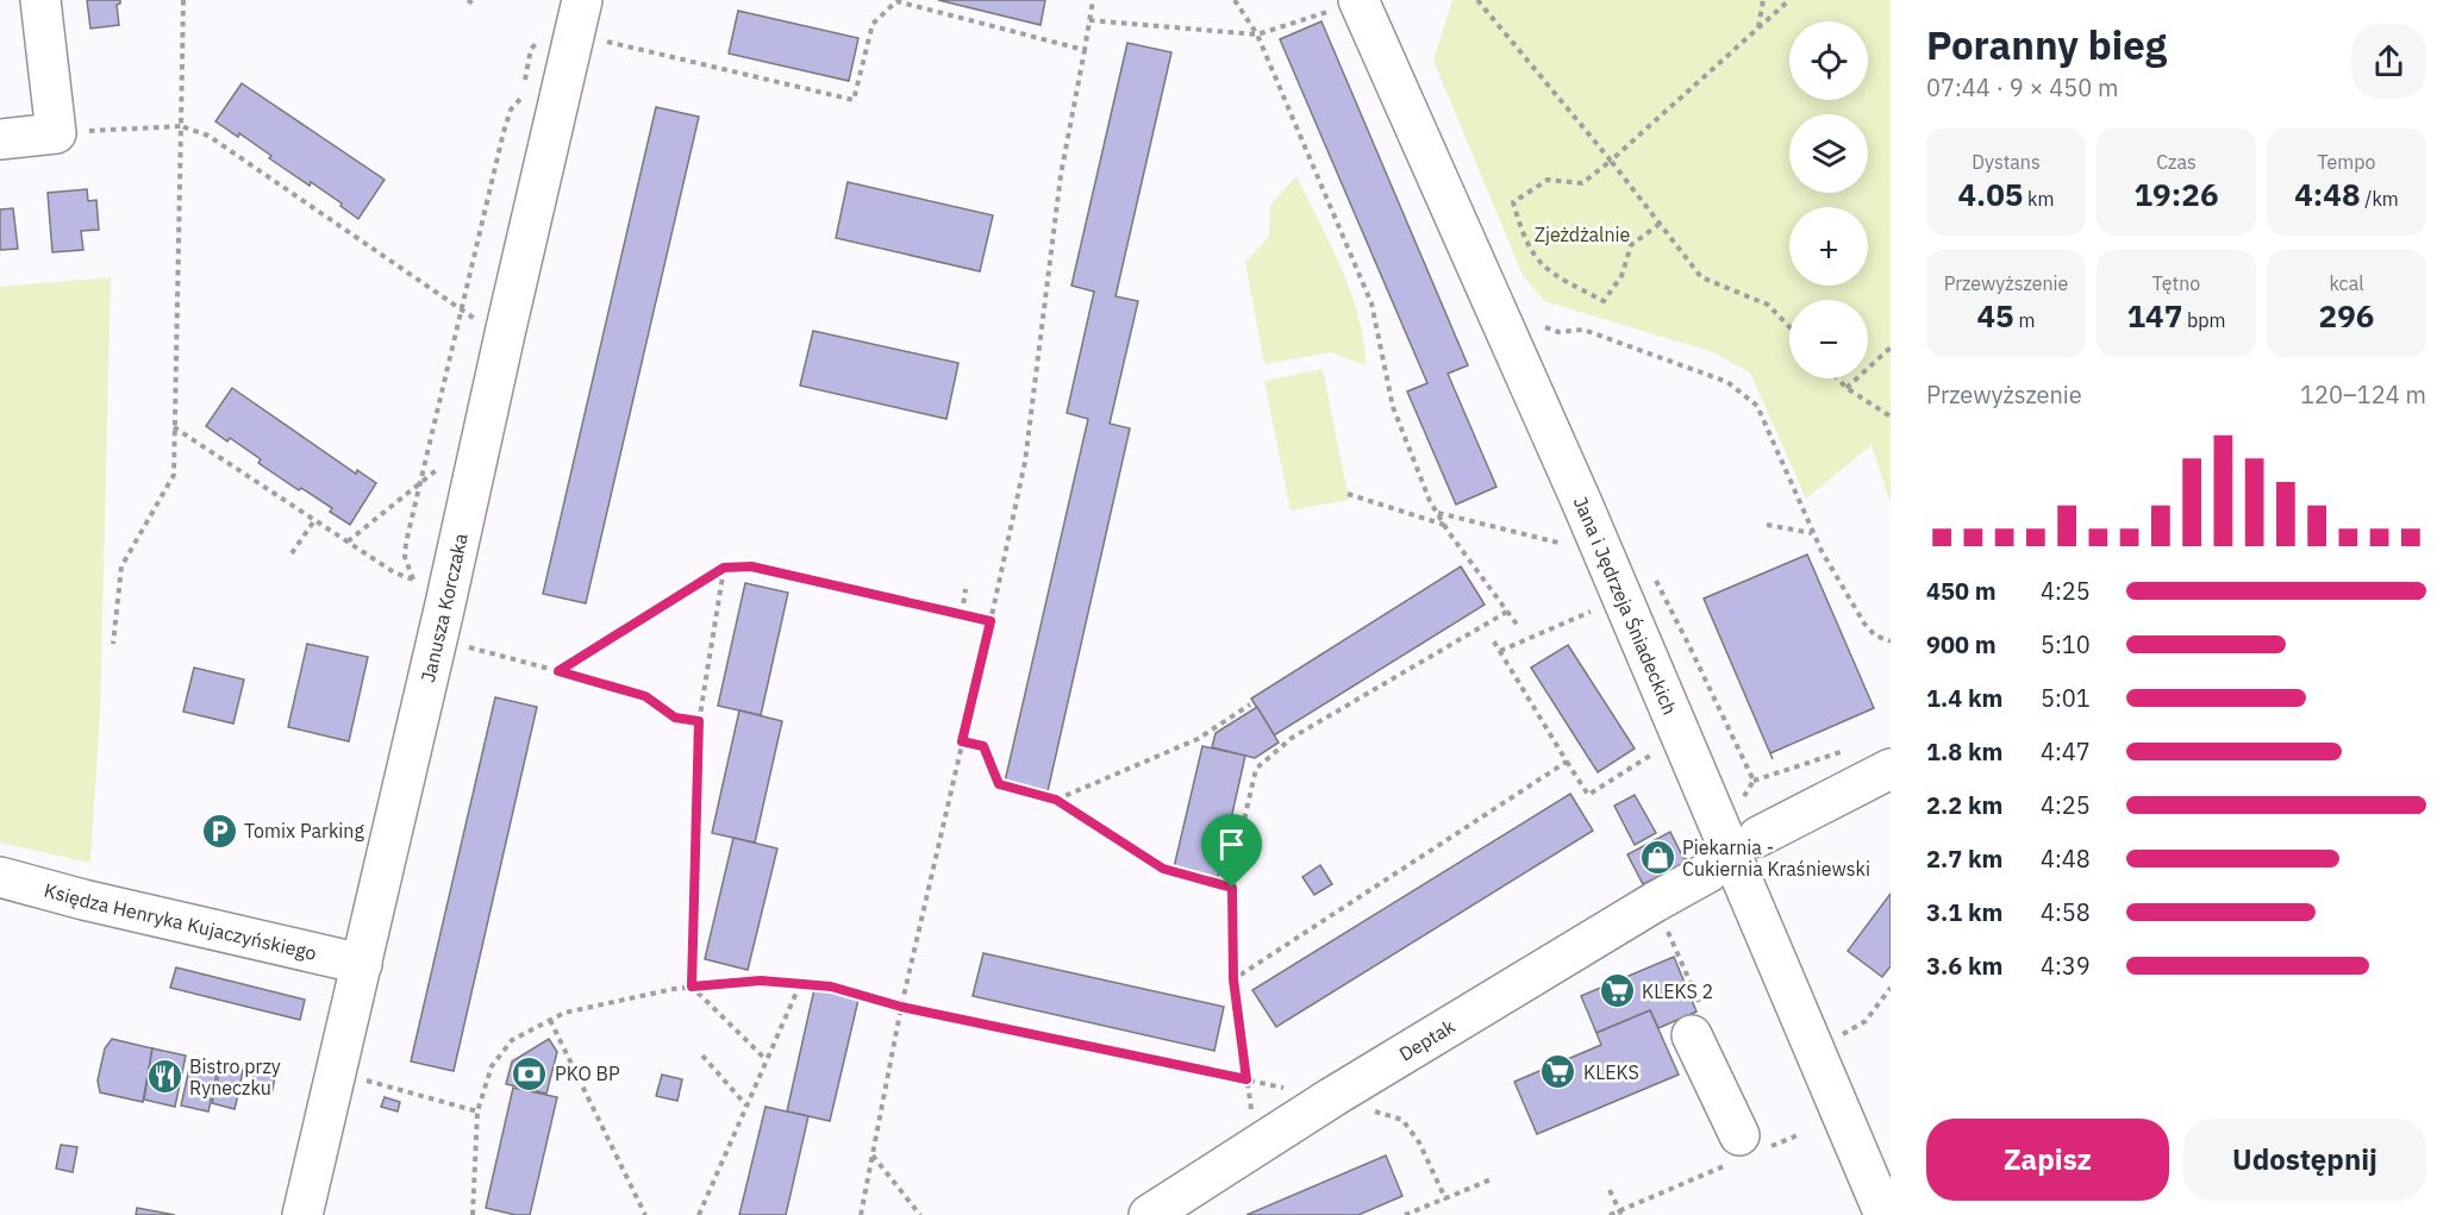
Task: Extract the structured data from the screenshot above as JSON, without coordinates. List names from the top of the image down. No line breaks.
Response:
{"streets":{"street":["Jana i Jędrzeja Śniadeckich","Janusza Korczaka","Księdza Henryka Kujaczyńskiego","Deptak"]},"crossings":[["Janusza Korczaka","Księdza Henryka Kujaczyńskiego"]],"parks":["Zjeżdżalnie"],"places":{"parking":["Tomix Parking"],"shop":["Piekarnia - Cukiernia Kraśniewski"],"supermarket":["KLEKS 2","KLEKS"],"bank":["PKO BP"],"restaurant":["Bistro przy Ryneczku"]},"page":{"heading":["Poranny bieg","07:44 · 9 × 450 m"],"map_buttons":["+","−"],"stats":[["Dystans","4.05 km"],["Czas","19:26"],["Tempo","4:48 /km"],["Przewyższenie","45 m"],["Tętno","147 bpm"],["kcal","296"]],"chart":["Przewyższenie","120–124 m"],"list":[{"name":"450 m","note":"4:25"},{"name":"900 m","note":"5:10"},{"name":"1.4 km","note":"5:01"},{"name":"1.8 km","note":"4:47"},{"name":"2.2 km","note":"4:25"},{"name":"2.7 km","note":"4:48"},{"name":"3.1 km","note":"4:58"},{"name":"3.6 km","note":"4:39"}],"buttons":["Zapisz","Udostępnij"]}}
